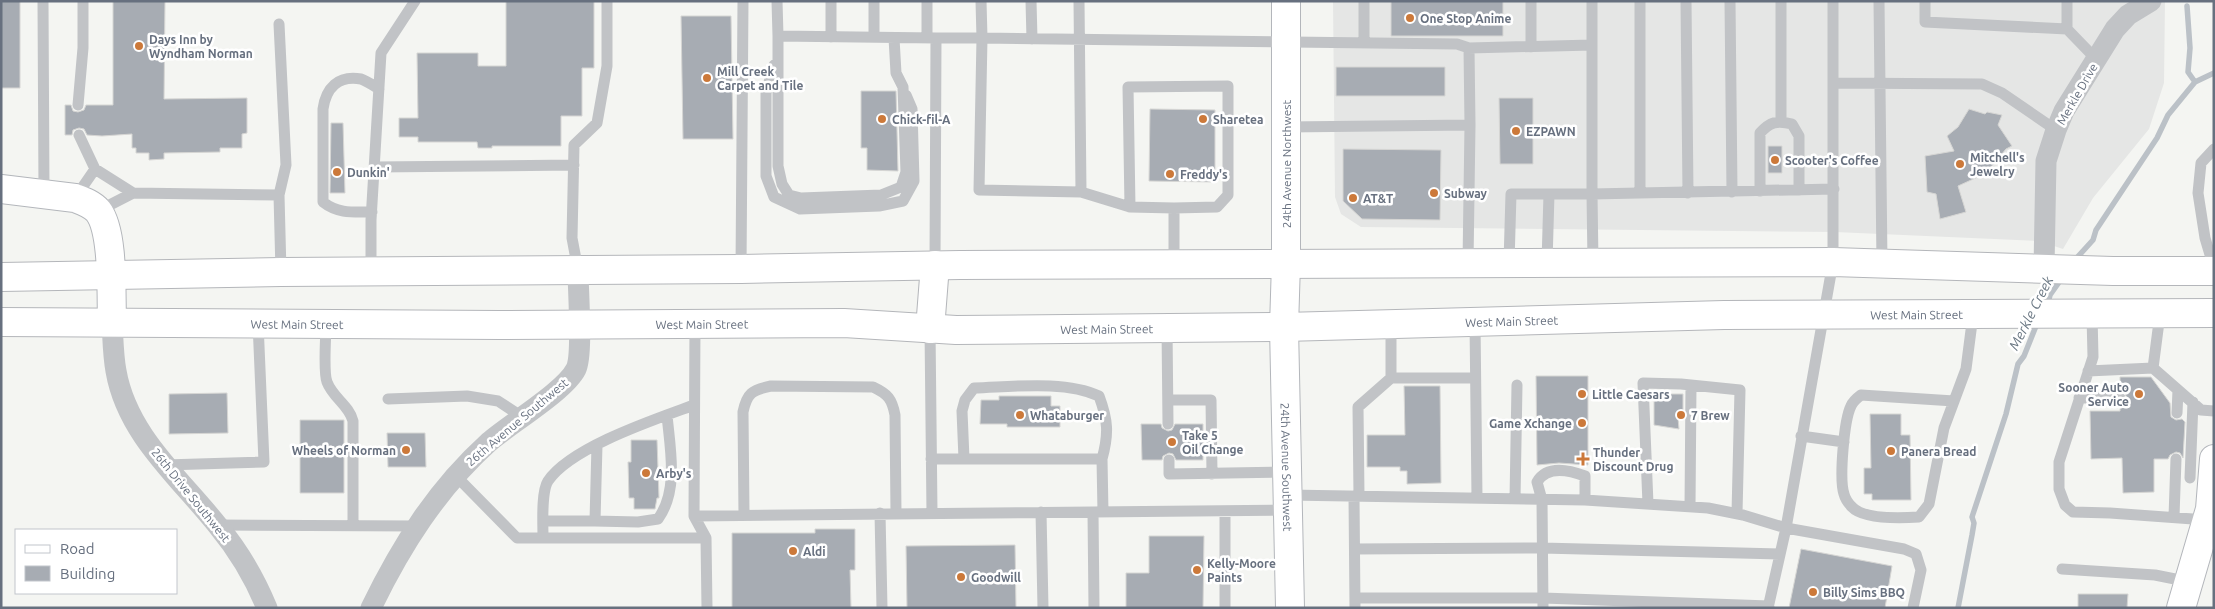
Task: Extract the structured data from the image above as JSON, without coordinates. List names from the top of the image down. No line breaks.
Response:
{"streets":{"main road":["24th Avenue Northwest","West Main Street","24th Avenue Southwest"],"street":["Merkle Drive","26th Avenue Southwest","26th Drive Southwest"]},"crossings":[["24th Avenue Northwest","West Main Street"],["24th Avenue Northwest","24th Avenue Southwest"],["West Main Street","26th Avenue Southwest"],["West Main Street","24th Avenue Southwest"],["West Main Street","26th Drive Southwest"]],"water":["Merkle Creek"],"places":{"other":["One Stop Anime","Days Inn by Wyndham Norman","Mill Creek Carpet and Tile","Chick-fil-A","Sharetea","EZPAWN","Scooter's Coffee","Mitchell's Jewelry","Dunkin'","Freddy's","Subway","AT&T","Little Caesars","Sooner Auto Service","Whataburger","7 Brew","Game Xchange","Take 5 Oil Change","Wheels of Norman","Panera Bread","Arby's","Aldi","Kelly-Moore Paints","Goodwill","Billy Sims BBQ"],"health":["Thunder Discount Drug"]},"legend":["Road","Building"]}
